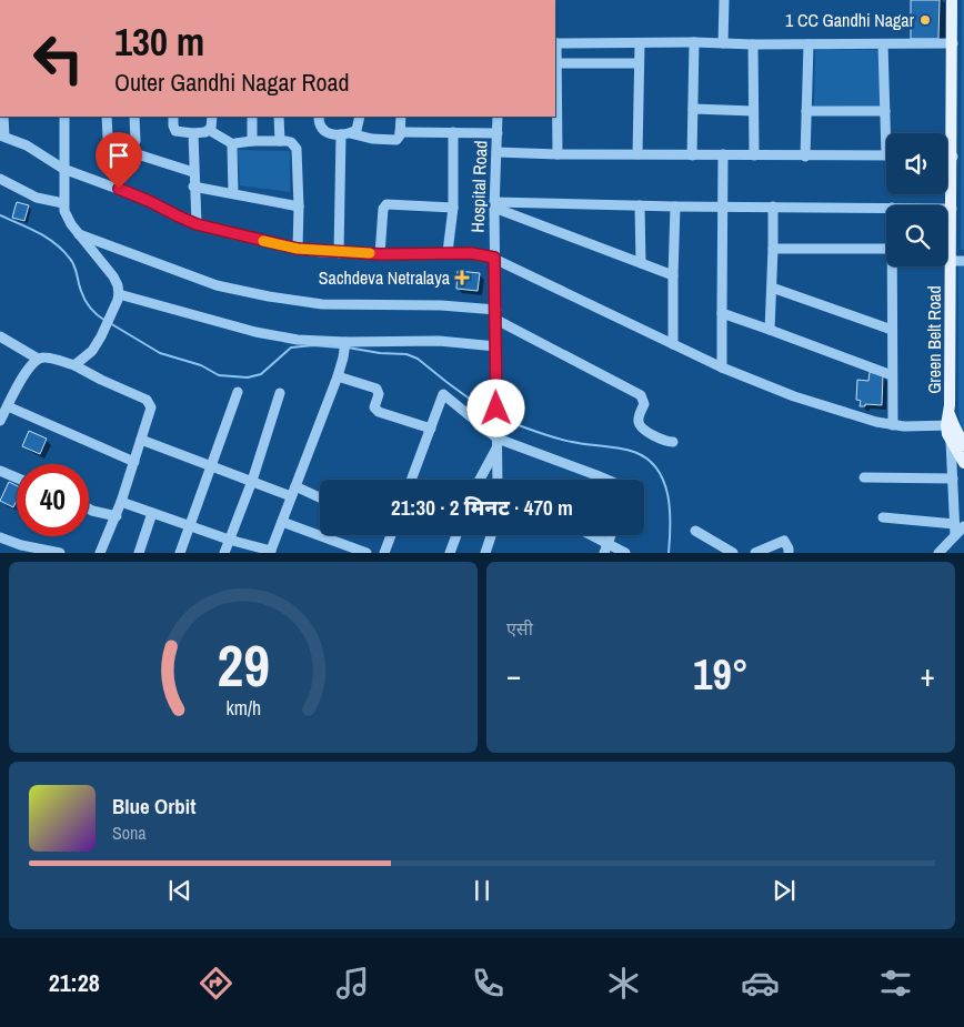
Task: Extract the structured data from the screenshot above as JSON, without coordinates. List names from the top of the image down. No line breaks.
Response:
{"streets":{"main road":["Green Belt Road"],"street":["Hospital Road"]},"places":{"other":["1 CC Gandhi Nagar"],"health":["Sachdeva Netralaya"]},"page":{"turn":["130 m","Outer Gandhi Nagar Road"],"limit":"40","trip":"21:30 · 2 मिनट · 470 m","tile":"एसी","heat":["−","19°","+"],"song":["Blue Orbit","Sona"],"tabs":"21:28","gauge":["29","km/h"]}}
